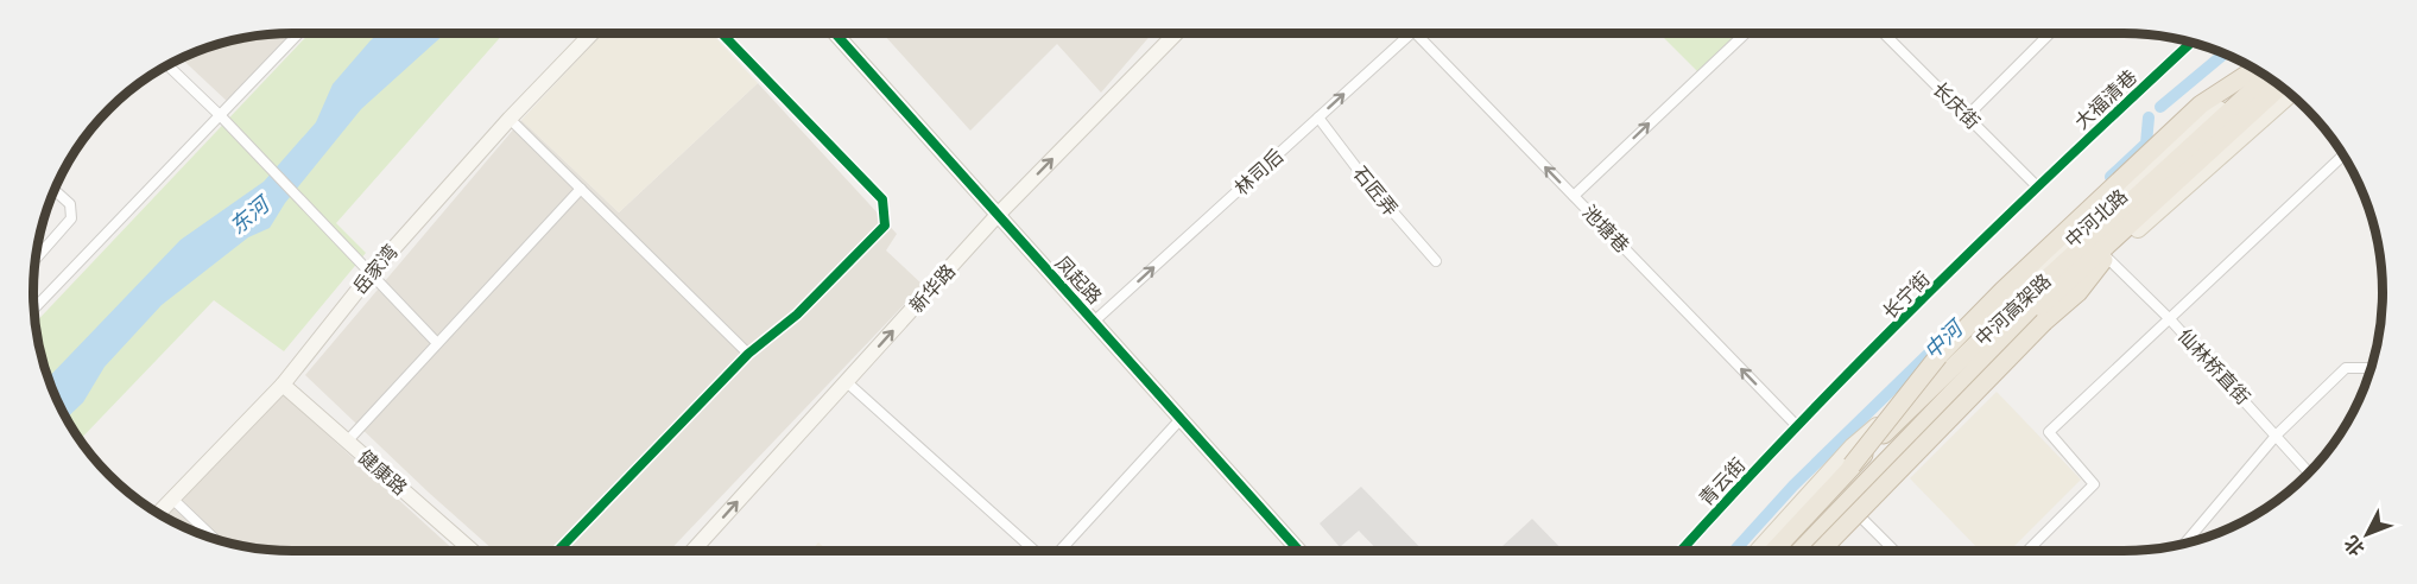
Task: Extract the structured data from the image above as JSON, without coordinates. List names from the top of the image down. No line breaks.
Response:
{"streets":{"highway":["中河高架路"],"main road":["中河北路"],"street":["大福清巷","长庆街","林司后","石匠弄","池塘巷","岳家湾","凤起路","新华路","长宁街","仙林桥直街","健康路","青云街"]},"crossings":[["大福清巷","长庆街"],["大福清巷","长宁街"],["长庆街","长宁街"],["林司后","石匠弄"],["林司后","凤起路"],["中河北路","仙林桥直街"],["池塘巷","长宁街"],["池塘巷","青云街"],["岳家湾","健康路"],["凤起路","新华路"],["长宁街","青云街"]],"one_way":["林司后","池塘巷","新华路"],"water":["东河","中河"],"north":"bottom left"}
